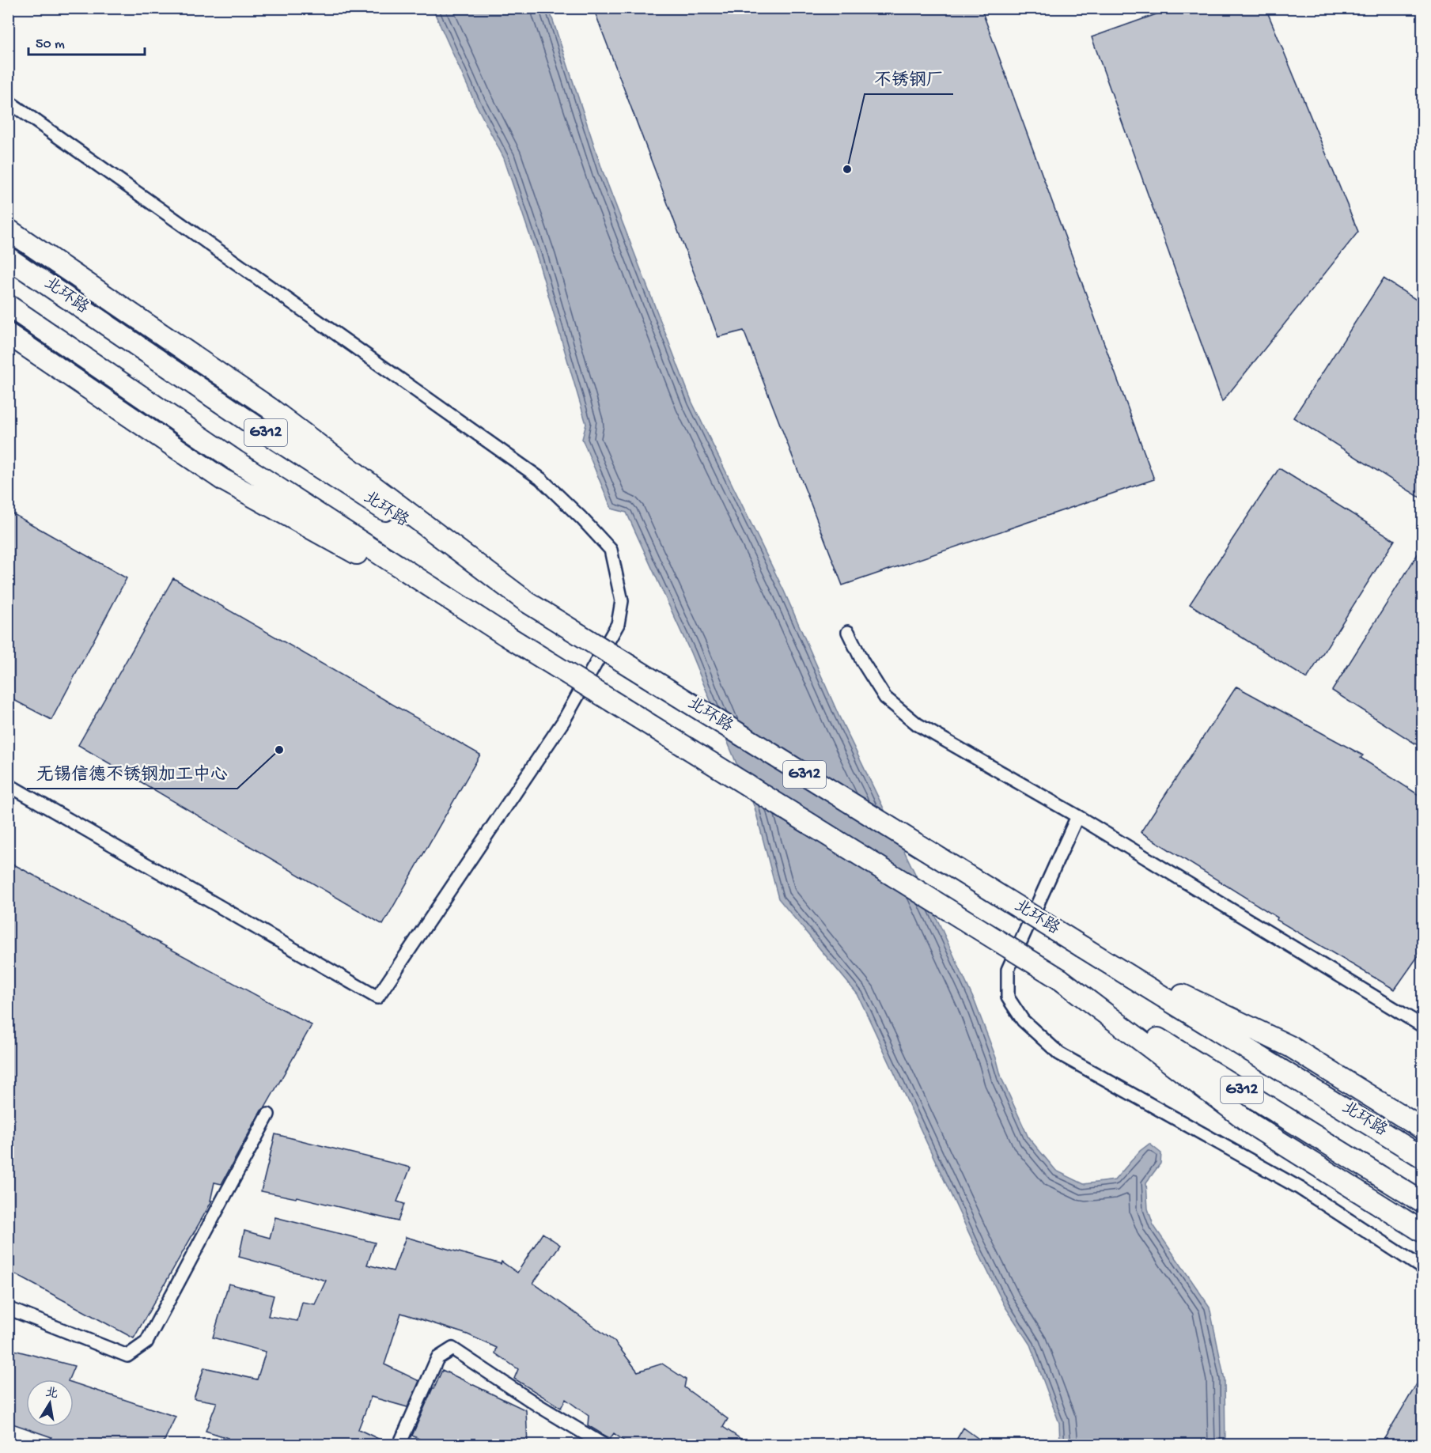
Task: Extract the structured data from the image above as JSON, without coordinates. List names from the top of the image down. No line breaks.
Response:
{"streets":{"highway":["北环路","G312"]},"places":["不锈钢厂","无锡信德不锈钢加工中心"],"scale_bar":"50 m","north":"top"}
